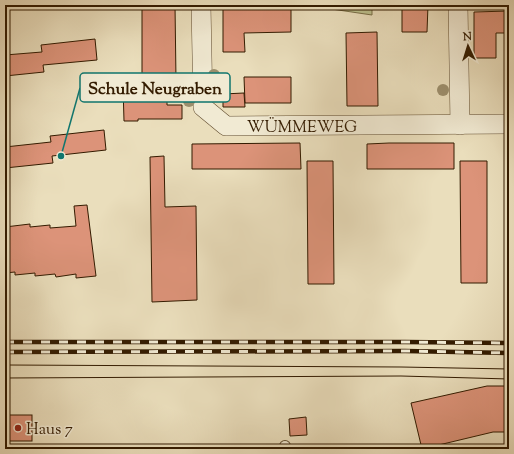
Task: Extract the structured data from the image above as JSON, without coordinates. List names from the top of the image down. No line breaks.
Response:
{"streets":{"street":["WÜMMEWEG"]},"places":["Schule Neugraben","Haus 7"],"north":"top"}
